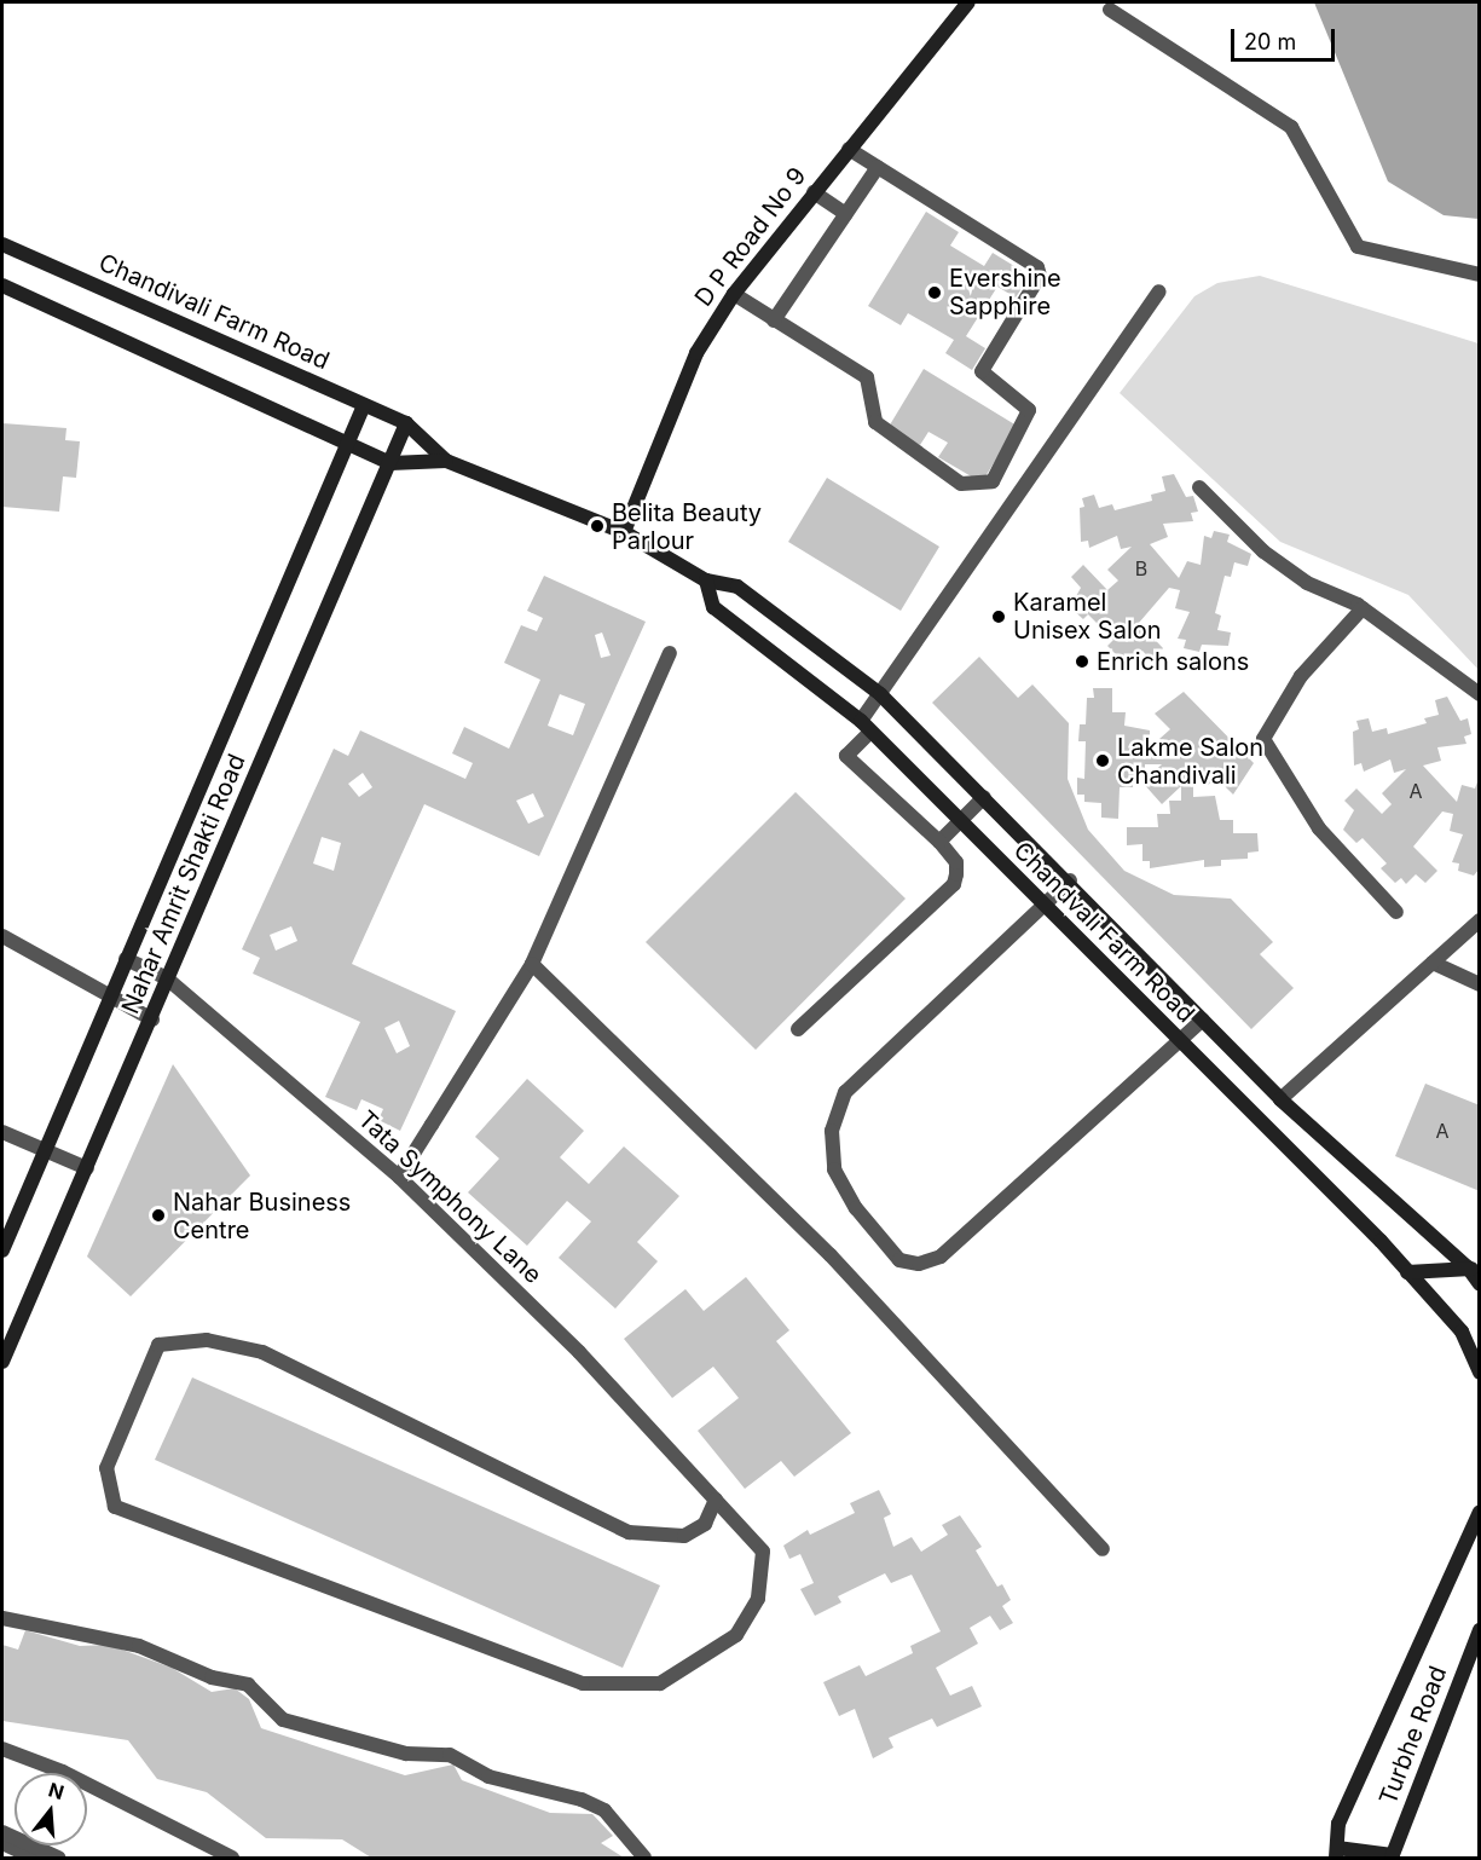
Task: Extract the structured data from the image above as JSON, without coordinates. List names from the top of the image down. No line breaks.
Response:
{"streets":{"street":["D P Road No 9","Chandivali Farm Road","Nahar Amrit Shakti Road","Chandvali Farm Road","Tata Symphony Lane","Turbhe Road"]},"crossings":[["D P Road No 9","Chandvali Farm Road"],["Chandivali Farm Road","Nahar Amrit Shakti Road"],["Nahar Amrit Shakti Road","Tata Symphony Lane"]],"places":["Evershine Sapphire","Belita Beauty Parlour","Karamel Unisex Salon","Enrich salons","Lakme Salon Chandivali","Nahar Business Centre"],"house_numbers":["B","A","A"],"scale_bar":"20 m","north":"top"}
